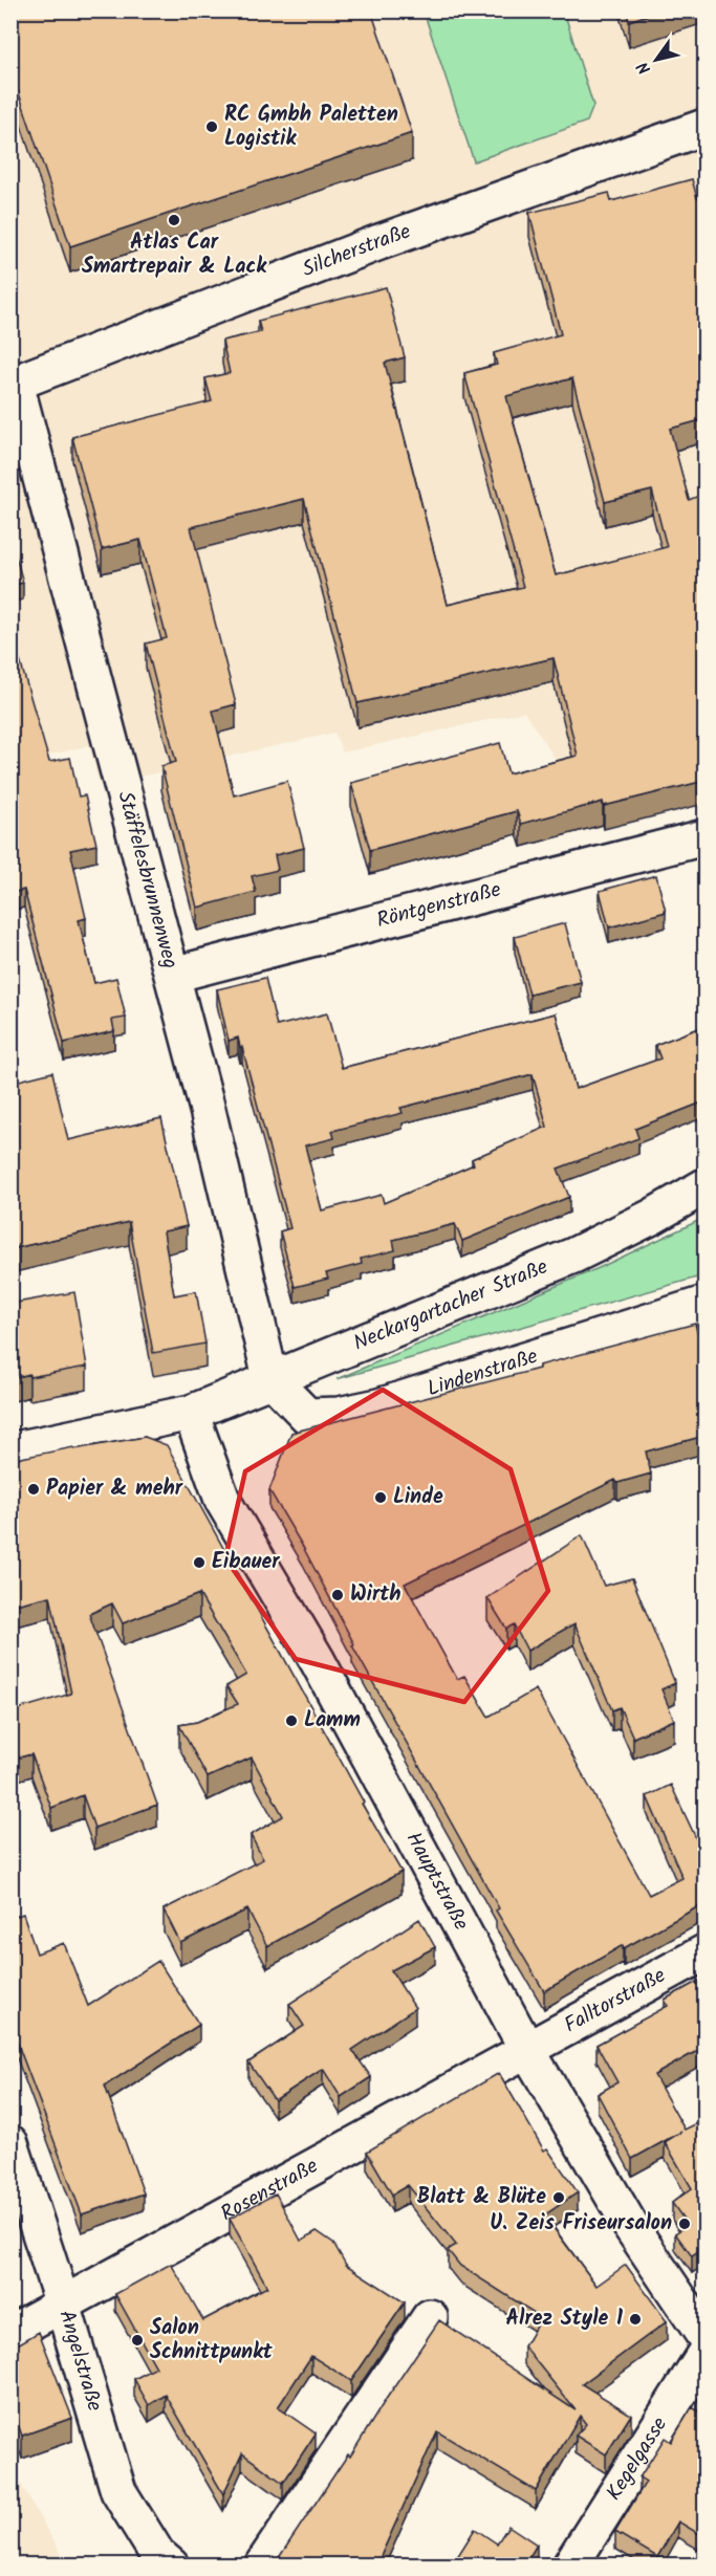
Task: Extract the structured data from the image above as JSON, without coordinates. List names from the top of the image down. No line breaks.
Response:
{"streets":{"street":["Silcherstraße","Stäffelesbrunnenweg","Röntgenstraße","Neckargartacher Straße","Lindenstraße","Hauptstraße","Falltorstraße","Rosenstraße","Angelstraße","Kegelgasse"]},"crossings":[["Silcherstraße","Stäffelesbrunnenweg"],["Stäffelesbrunnenweg","Röntgenstraße"],["Stäffelesbrunnenweg","Neckargartacher Straße"],["Stäffelesbrunnenweg","Lindenstraße"],["Neckargartacher Straße","Lindenstraße"],["Neckargartacher Straße","Hauptstraße"],["Hauptstraße","Falltorstraße"],["Hauptstraße","Rosenstraße"],["Falltorstraße","Rosenstraße"],["Rosenstraße","Angelstraße"]],"places":["RC Gmbh Paletten Logistik","Atlas Car Smartrepair & Lack","Papier & mehr","Linde","Eibauer","Wirth","Lamm","Blatt & Blüte","U. Zeis Friseursalon","Alrez Style 1","Salon Schnittpunkt"],"north":"bottom left"}
